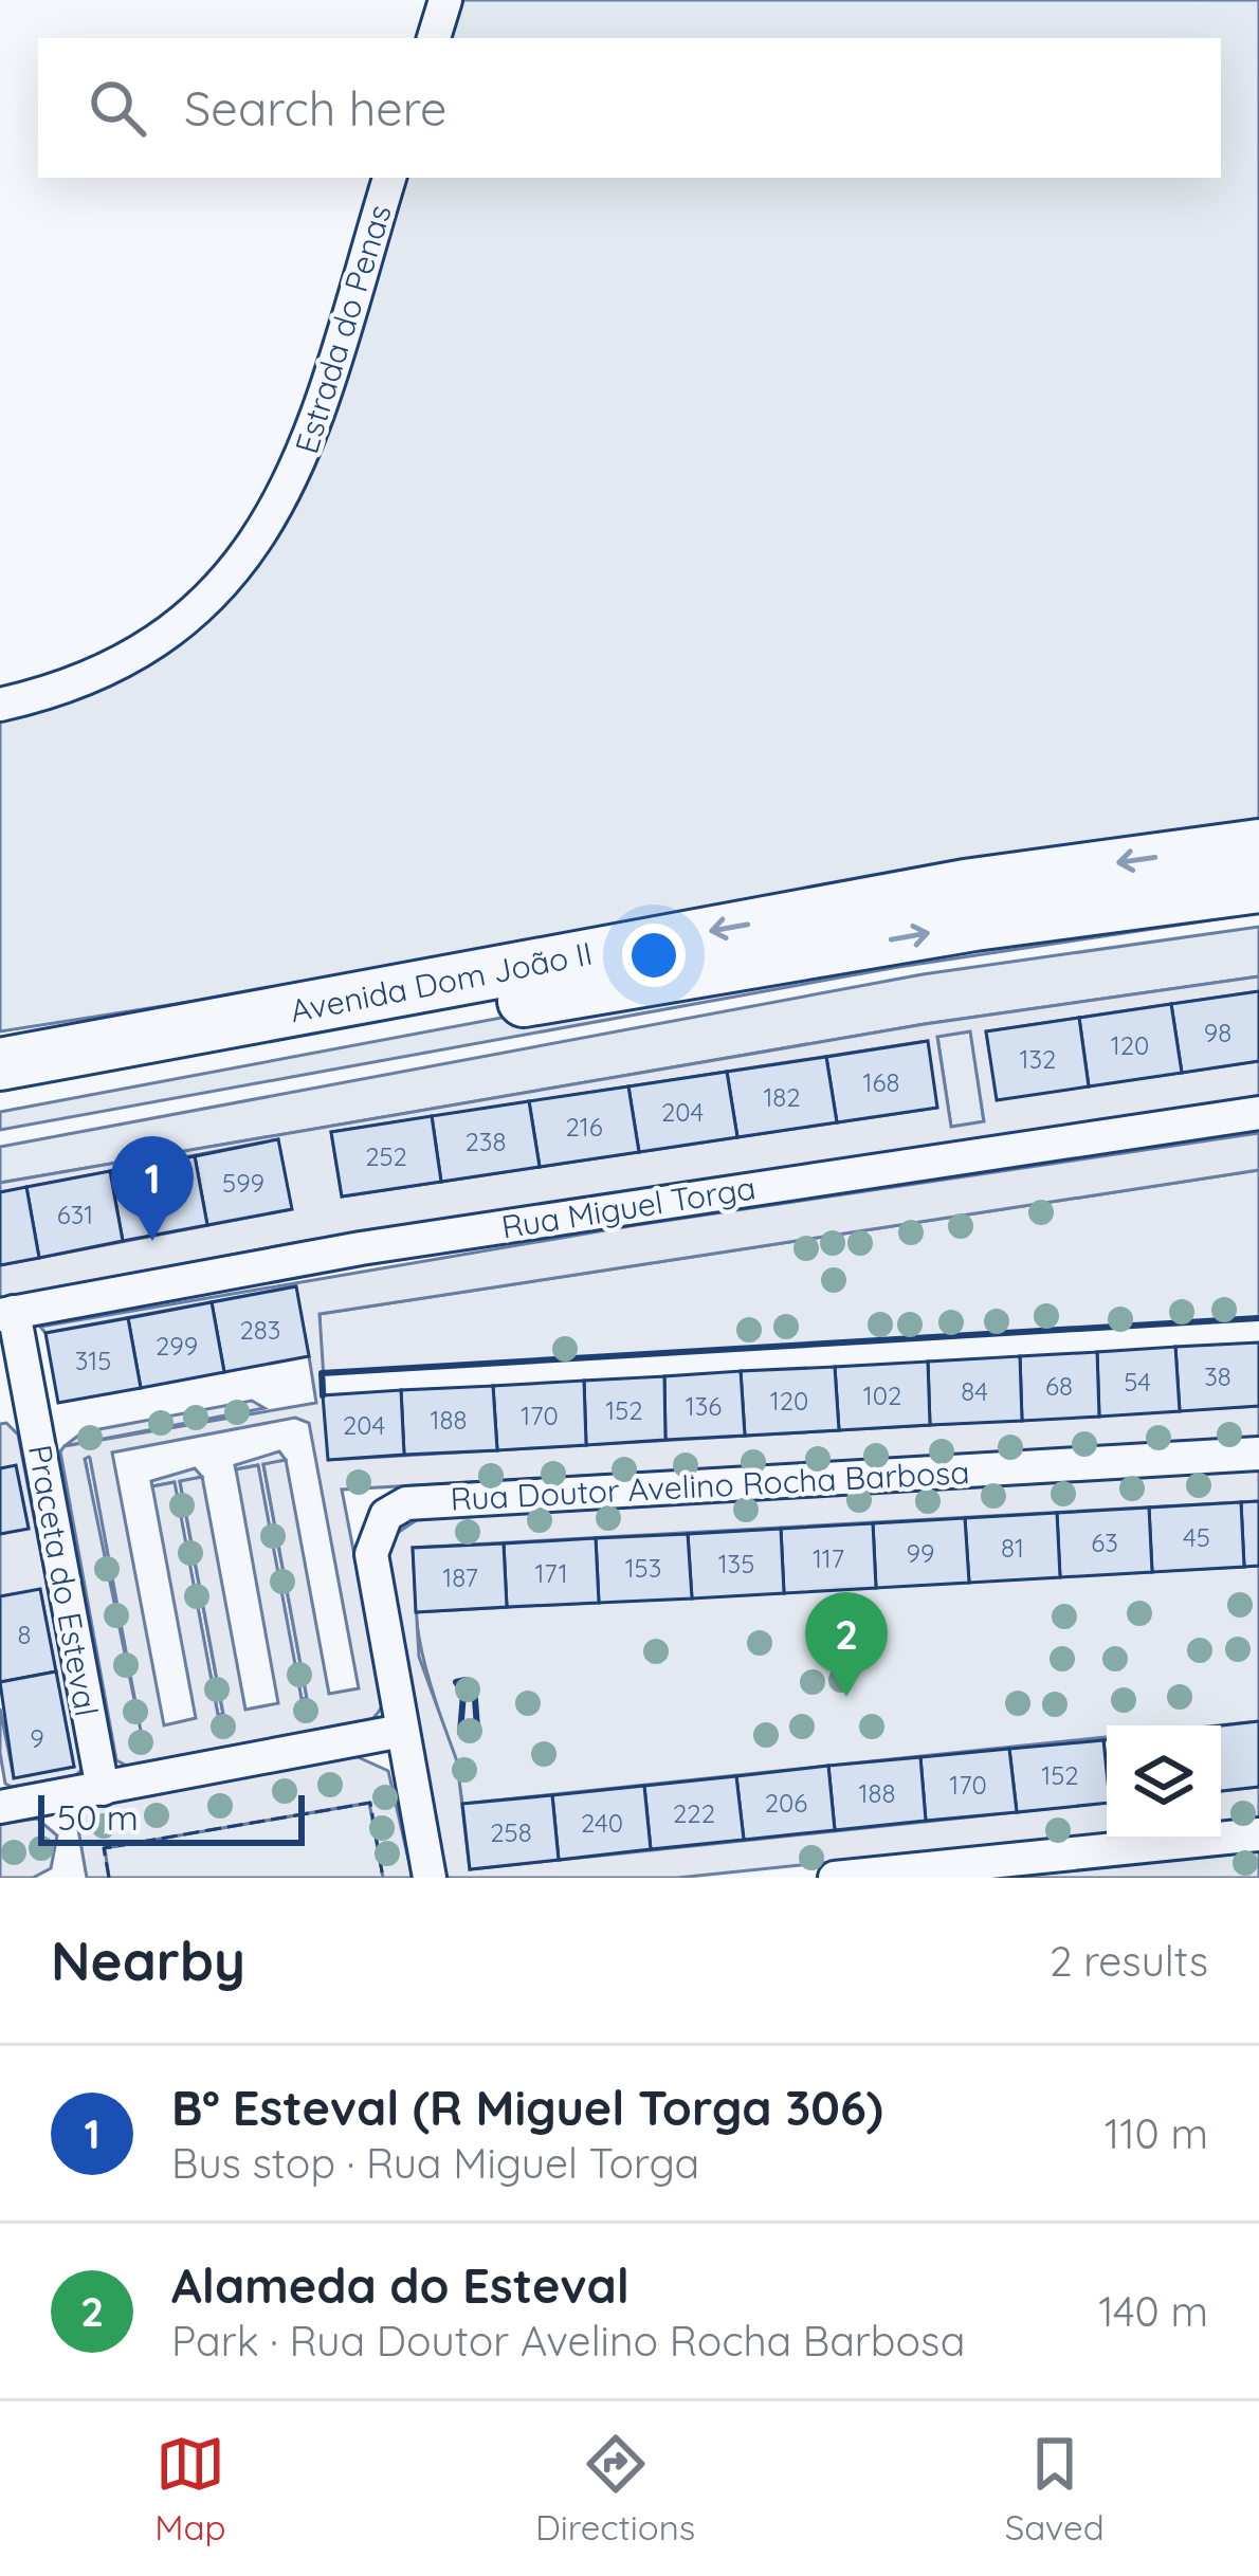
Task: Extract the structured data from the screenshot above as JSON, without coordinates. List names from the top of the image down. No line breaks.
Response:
{"streets":{"main road":["Avenida Dom João II"],"street":["Estrada do Penas","Rua Miguel Torga","Rua Doutor Avelino Rocha Barbosa","Praceta do Esteval"]},"crossings":[["Rua Miguel Torga","Praceta do Esteval"]],"house_numbers":["98","120","132","168","182","204","216","238","252","599","631","283","299","315","38","54","68","84","102","120","136","152","170","188","204","45","63","81","99","117","135","153","171","187","8","9","152","170","188","206","222","240","258"],"scale_bar":"50 m","page":{"search":"Search here","pins":["1","2"],"scale":"50 m","heading":["Nearby","2 results"],"list":[{"mark":"1","name":"Bº Esteval (R Miguel Torga 306)","note":"Bus stop · Rua Miguel Torga","value":"110 m"},{"mark":"2","name":"Alameda do Esteval","note":"Park · Rua Doutor Avelino Rocha Barbosa","value":"140 m"}],"nav":["Map","Directions","Saved"]}}
